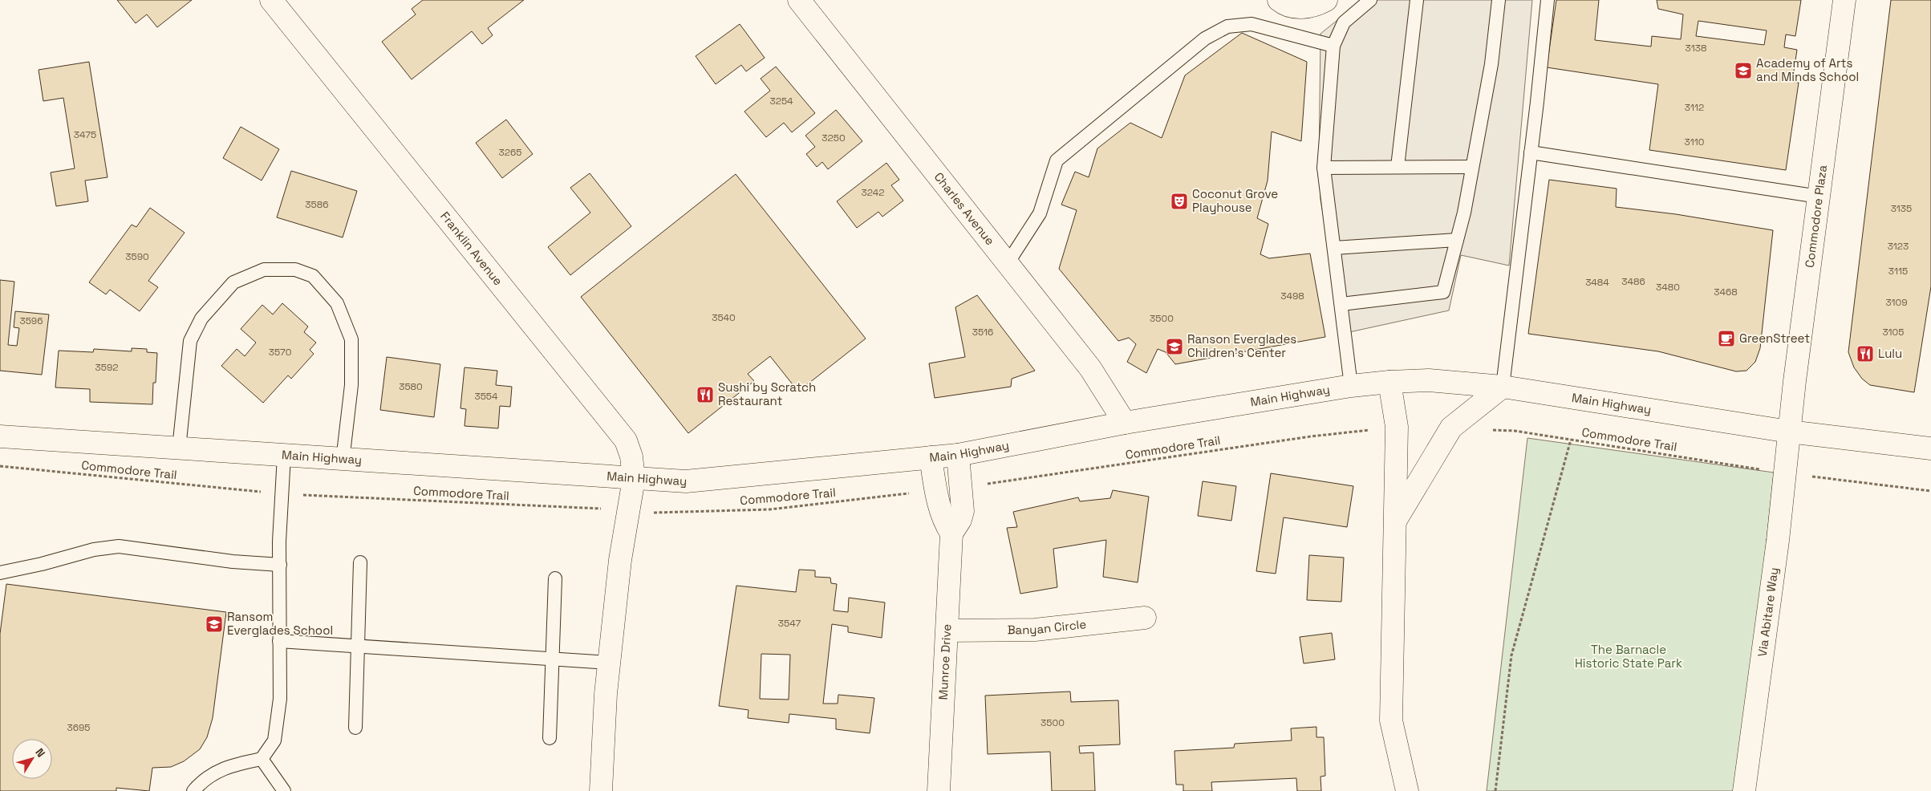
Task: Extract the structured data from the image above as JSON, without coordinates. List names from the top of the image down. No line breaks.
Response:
{"streets":{"street":["Charles Avenue","Commodore Plaza","Franklin Avenue","Main Highway","Via Abitare Way","Banyan Circle","Munroe Drive"],"path":["Commodore Trail"]},"crossings":[["Charles Avenue","Main Highway"],["Commodore Plaza","Main Highway"],["Commodore Plaza","Via Abitare Way"],["Franklin Avenue","Main Highway"],["Main Highway","Via Abitare Way"],["Main Highway","Munroe Drive"],["Banyan Circle","Munroe Drive"]],"parks":["The Barnacle Historic State Park"],"places":{"school or university":["Academy of Arts and Minds School","Ranson Everglades Children's Center","Ransom Everglades School"],"theatre":["Coconut Grove Playhouse"],"cafe":["GreenStreet"],"restaurant":["Lulu","Sushi by Scratch Restaurant"]},"house_numbers":["3138","3254","3112","3475","3250","3110","3265","3242","3586","3135","3123","3590","3115","3486","3484","3480","3468","3498","3109","3540","3500","3596","3516","3105","3570","3592","3580","3554","3547","3500","3695"],"north":"top right"}
